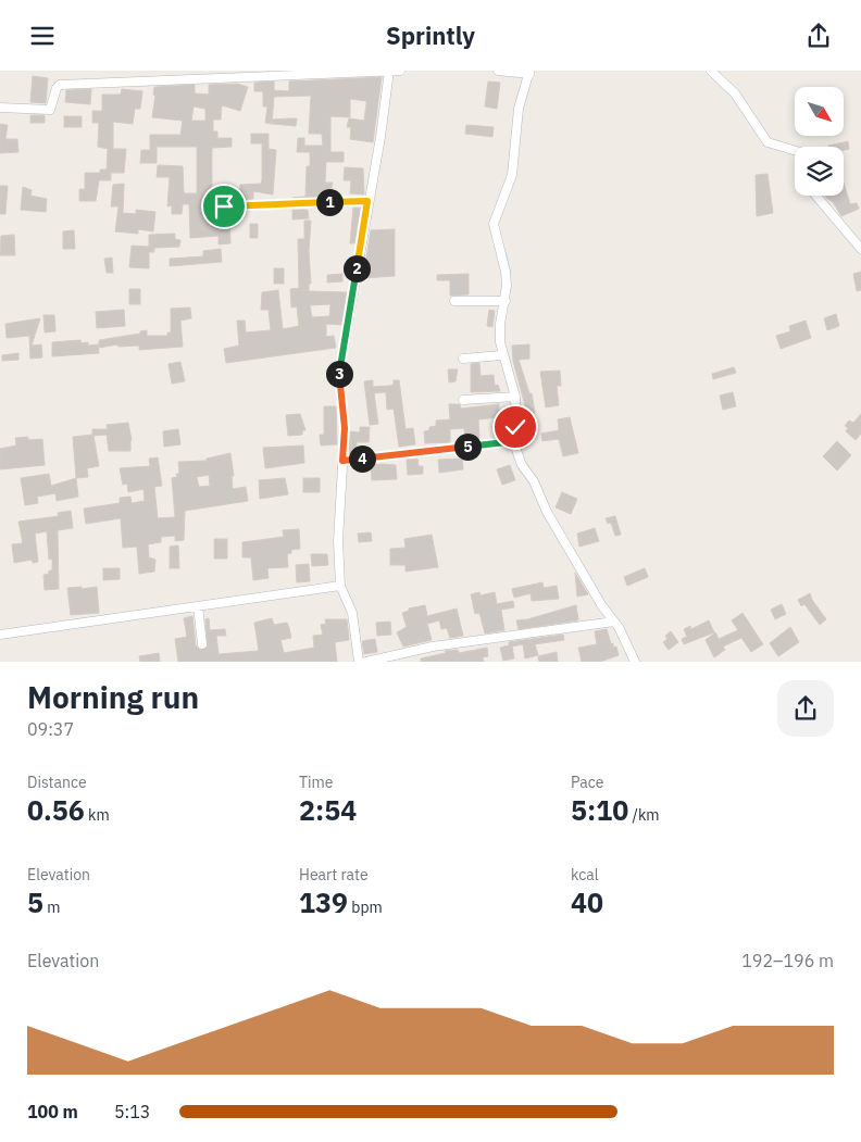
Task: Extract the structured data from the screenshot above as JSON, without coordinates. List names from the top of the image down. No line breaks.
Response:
{"north":"bottom right","page":{"header":"Sprintly","pins":["1","2","3","5","4"],"heading":["Morning run","09:37"],"stats":[["Distance","0.56 km"],["Time","2:54"],["Pace","5:10 /km"],["Elevation","5 m"],["Heart rate","139 bpm"],["kcal","40"]],"chart":["Elevation","192–196 m"],"list":[{"name":"100 m","note":"5:13"}]}}
